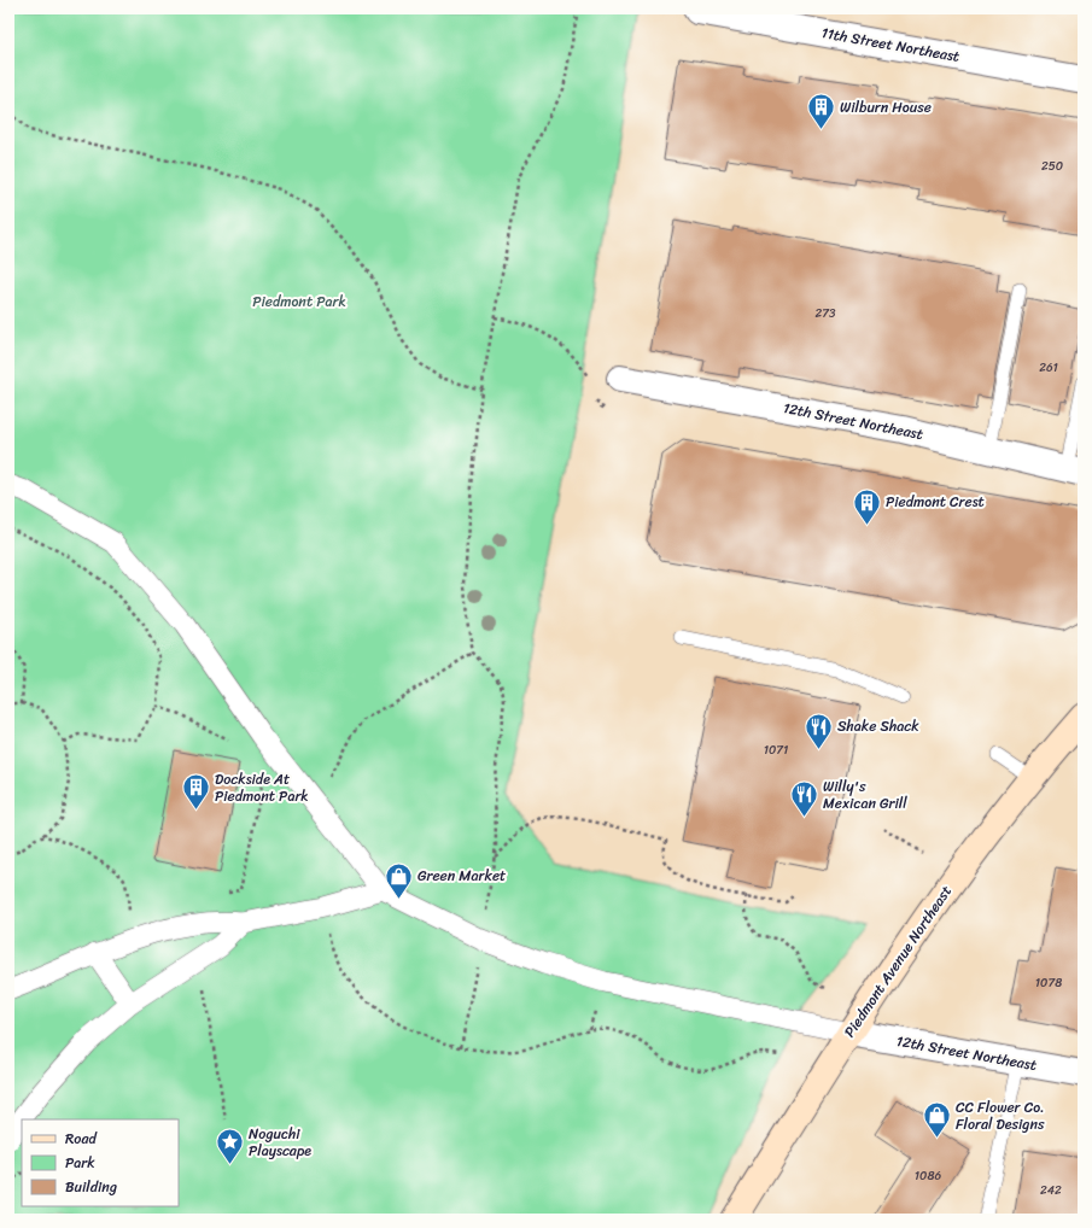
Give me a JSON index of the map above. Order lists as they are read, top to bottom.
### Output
{
  "streets": {
    "main road": ["Piedmont Avenue Northeast"],
    "street": ["11th Street Northeast", "12th Street Northeast"]
  },
  "crossings": [
    ["12th Street Northeast", "Piedmont Avenue Northeast"]
  ],
  "parks": ["Piedmont Park"],
  "places": {
    "building": ["Wilburn House", "Piedmont Crest", "Dockside At Piedmont Park"],
    "restaurant": ["Shake Shack", "Willy's Mexican Grill"],
    "shop": ["Green Market", "CC Flower Co. Floral Designs"],
    "place": ["Noguchi Playscape"]
  },
  "house_numbers": [
    "250",
    "273",
    "261",
    "1071",
    "1078",
    "1086",
    "242"
  ],
  "legend": ["Road", "Park", "Building"]
}
